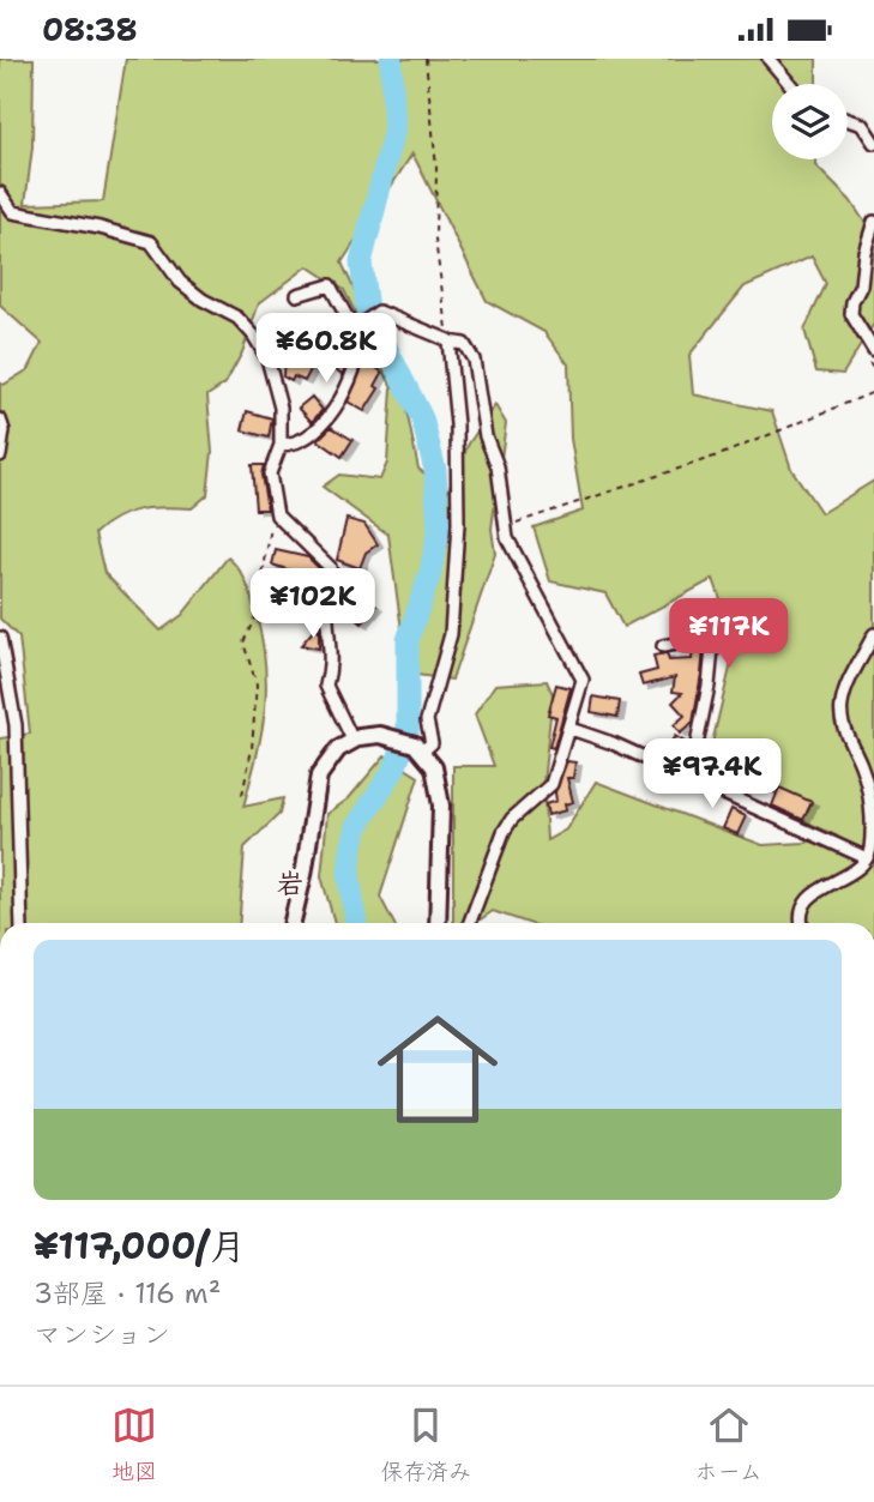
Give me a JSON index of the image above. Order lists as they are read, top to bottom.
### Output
{
  "districts": ["岩"],
  "page": {
    "status": "08:38",
    "price": [
      "¥60.8K",
      "¥102K",
      "¥117K",
      "¥97.4K"
    ],
    "list": [
      {
        "name": "¥117,000/月",
        "note": "3部屋 · 116 m² · マンション"
      }
    ],
    "tabs": ["地図", "保存済み", "ホーム"]
  }
}
